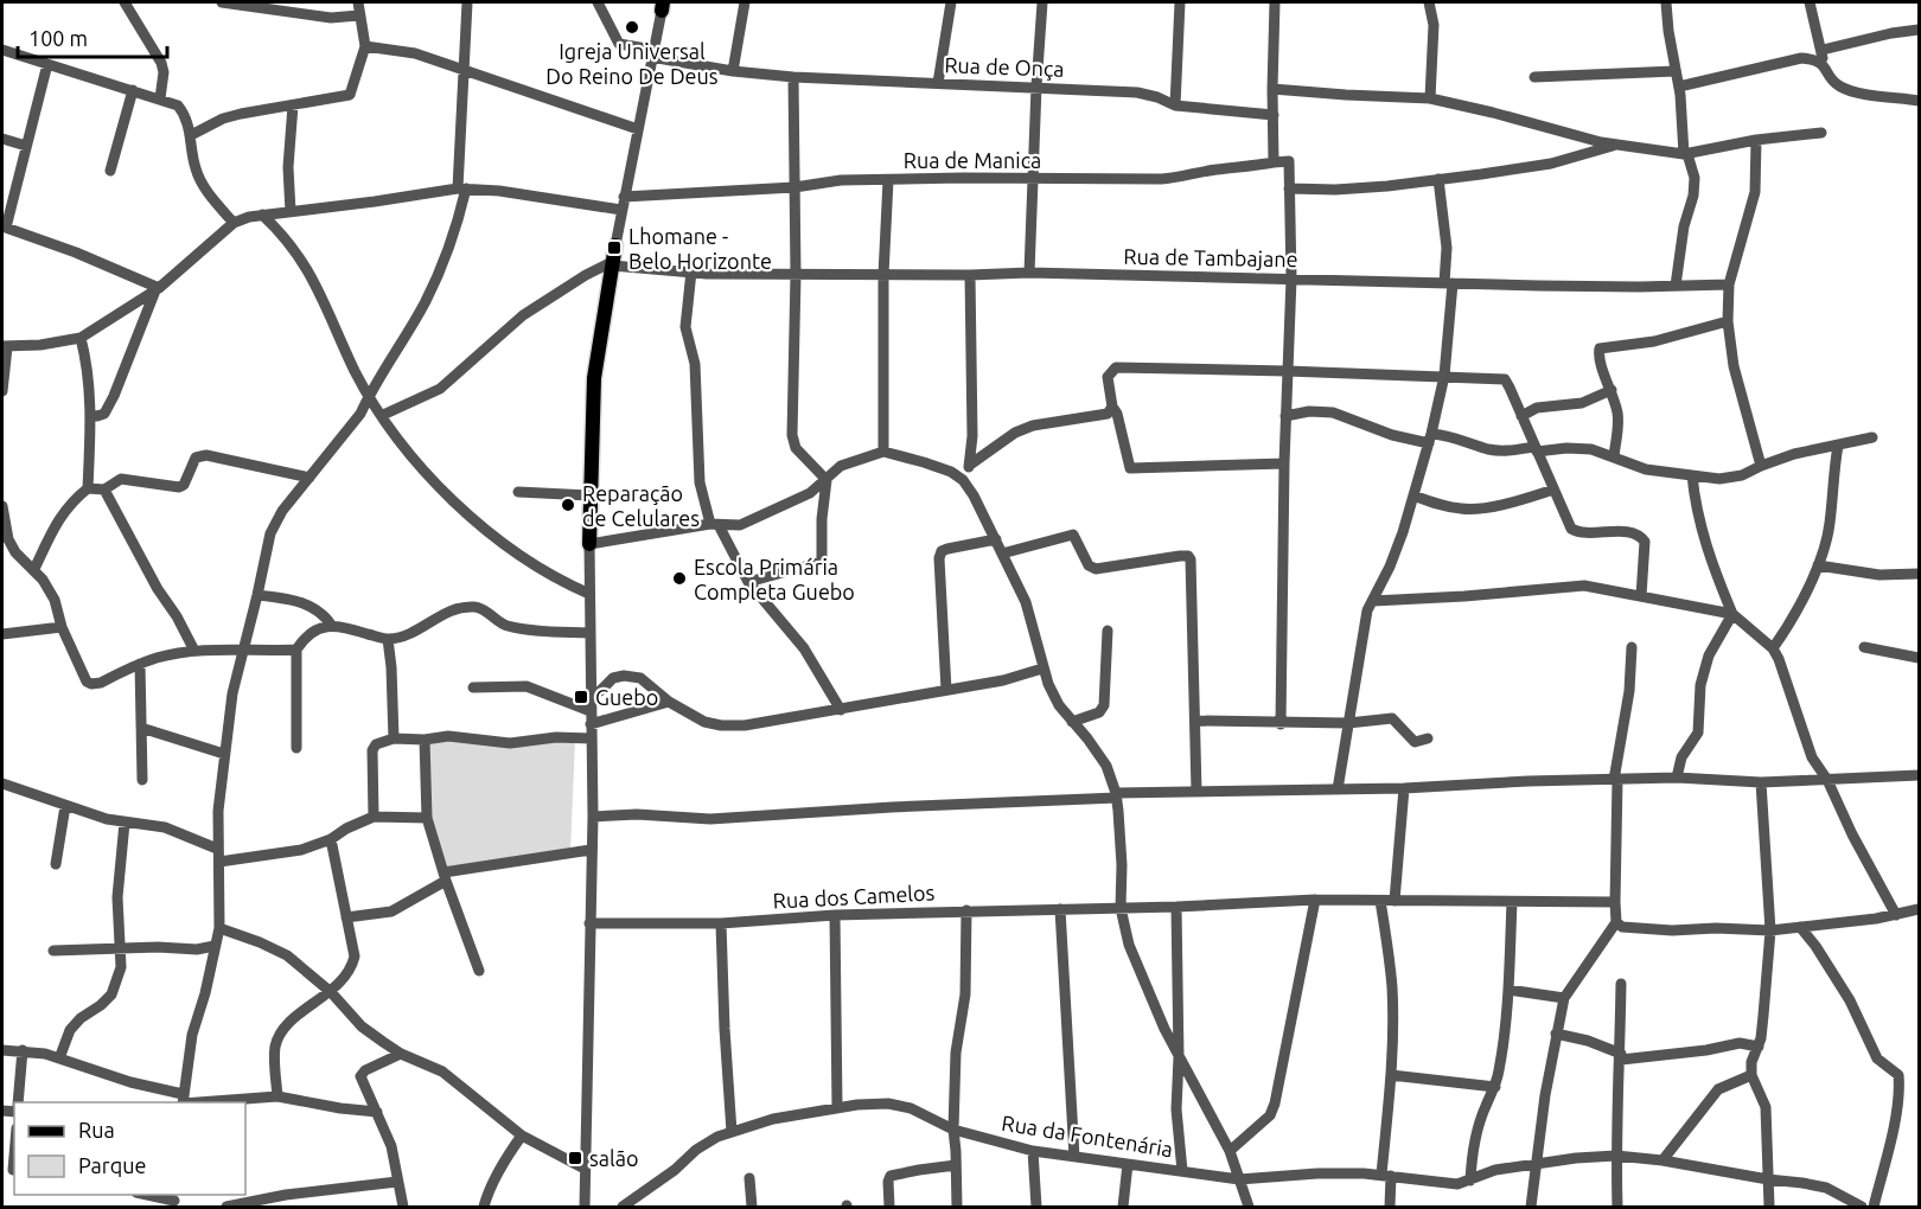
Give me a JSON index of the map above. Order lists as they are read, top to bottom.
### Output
{
  "streets": {
    "street": [
      "Rua de Onça",
      "Rua de Manica",
      "Rua de Tambajane",
      "Rua dos Camelos",
      "Rua da Fontenária"
    ]
  },
  "places": {
    "other": ["Igreja Universal Do Reino De Deus", "Reparação de Celulares", "Escola Primária Completa Guebo"],
    "transit": ["Lhomane - Belo Horizonte", "Guebo", "salão"]
  },
  "legend": ["Rua", "Parque"],
  "scale_bar": "100 m"
}
